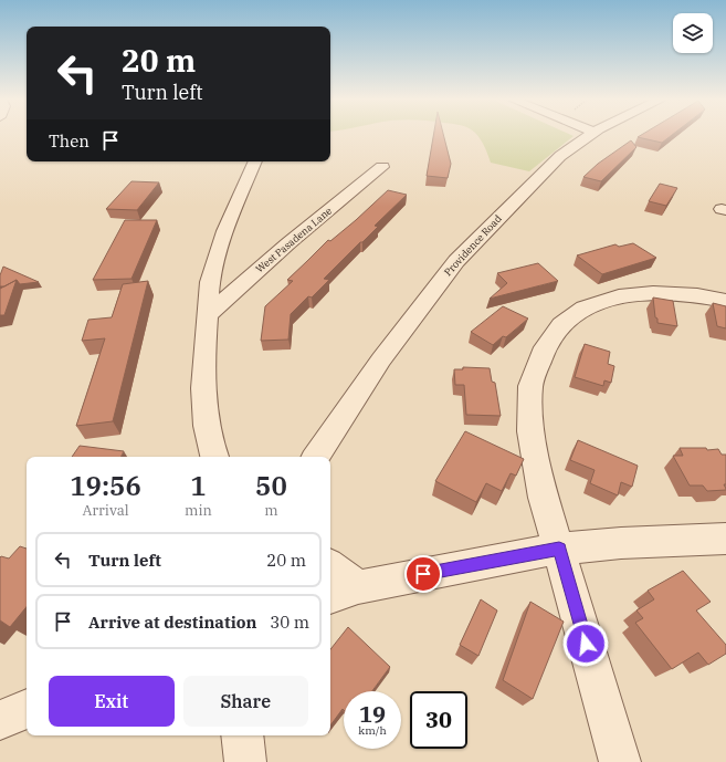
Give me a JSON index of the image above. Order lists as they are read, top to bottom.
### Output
{
  "streets": {
    "street": ["West Pasadena Lane", "Providence Road"]
  },
  "page": {
    "turn": ["20 m", "Turn left"],
    "then": "Then",
    "eta": [
      "19:56",
      "Arrival",
      "1",
      "min",
      "50",
      "m"
    ],
    "list": [
      {
        "name": "Turn left",
        "value": "20 m"
      },
      {
        "name": "Arrive at destination",
        "value": "30 m"
      }
    ],
    "buttons": ["Exit", "Share"],
    "speed": "19 km/h",
    "limit": "30"
  }
}
